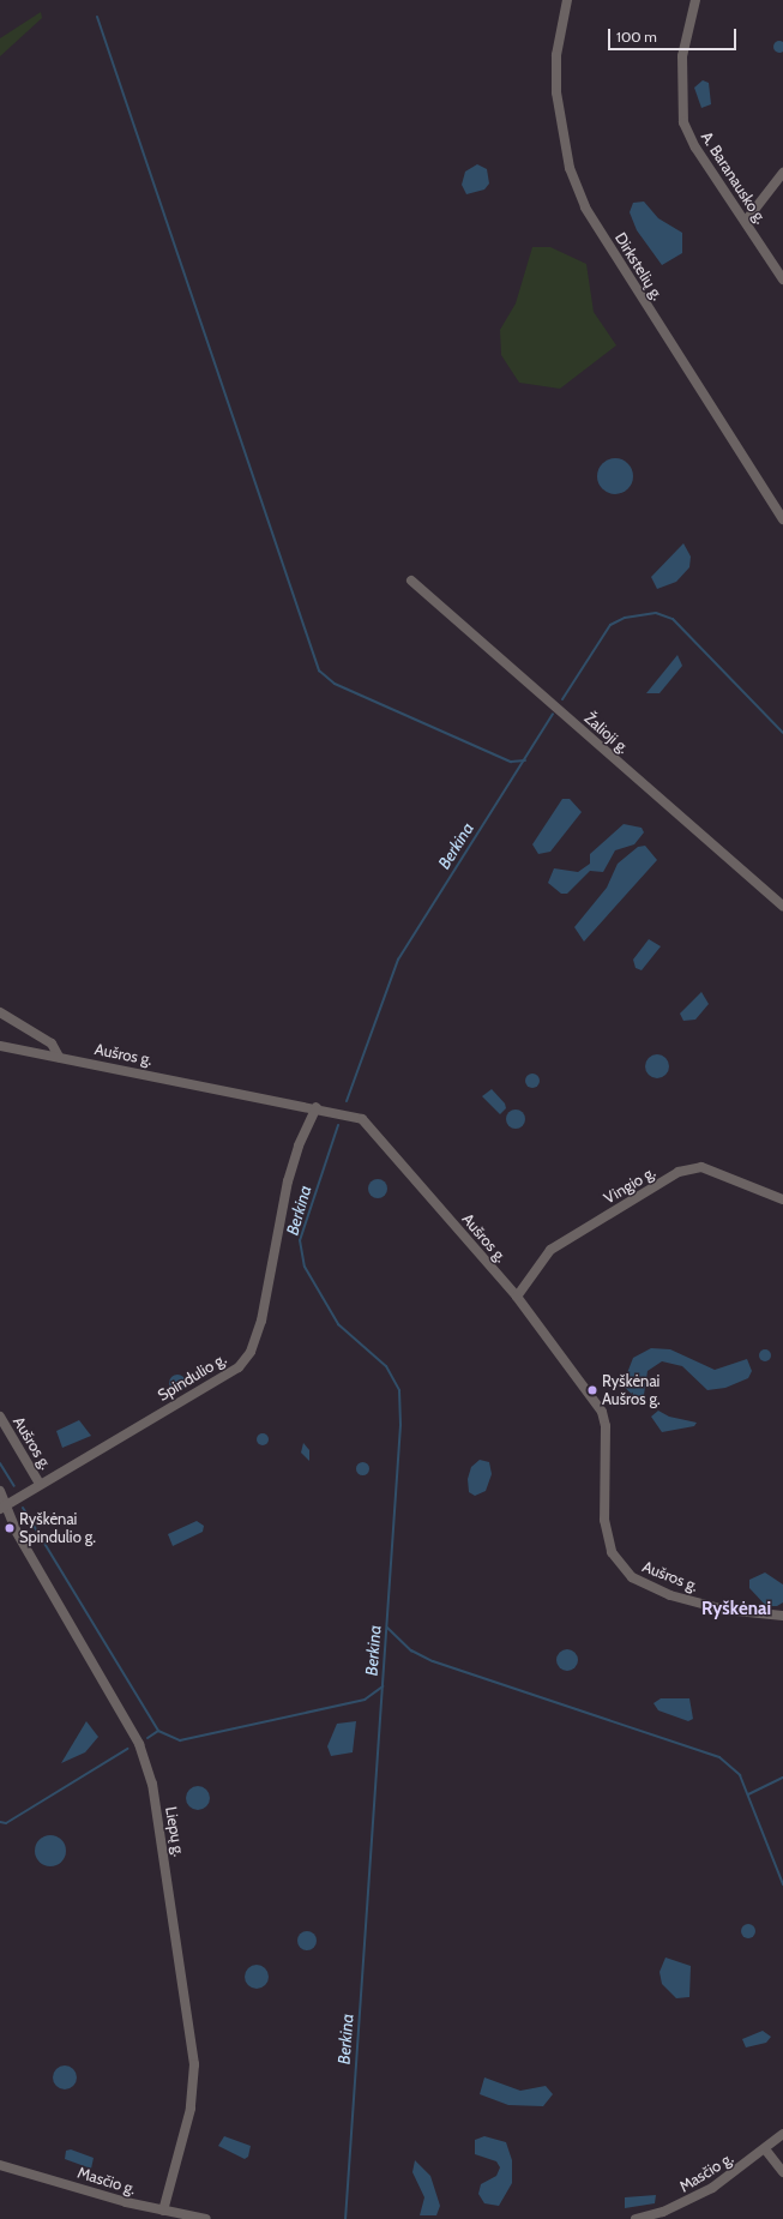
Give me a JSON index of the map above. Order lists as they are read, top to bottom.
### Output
{
  "streets": {
    "street": [
      "A. Baranausko g.",
      "Dirkstelių g.",
      "Žalioji g.",
      "Aušros g.",
      "Vingio g.",
      "Spindulio g.",
      "Liepų g.",
      "Masčio g."
    ]
  },
  "crossings": [
    ["Aušros g.", "Vingio g."],
    ["Aušros g.", "Spindulio g."],
    ["Spindulio g.", "Liepų g."],
    ["Liepų g.", "Masčio g."]
  ],
  "districts": ["Ryškėnai"],
  "water": ["Berkina"],
  "places": ["Ryškėnai Aušros g.", "Ryškėnai Spindulio g."],
  "scale_bar": "100 m"
}
